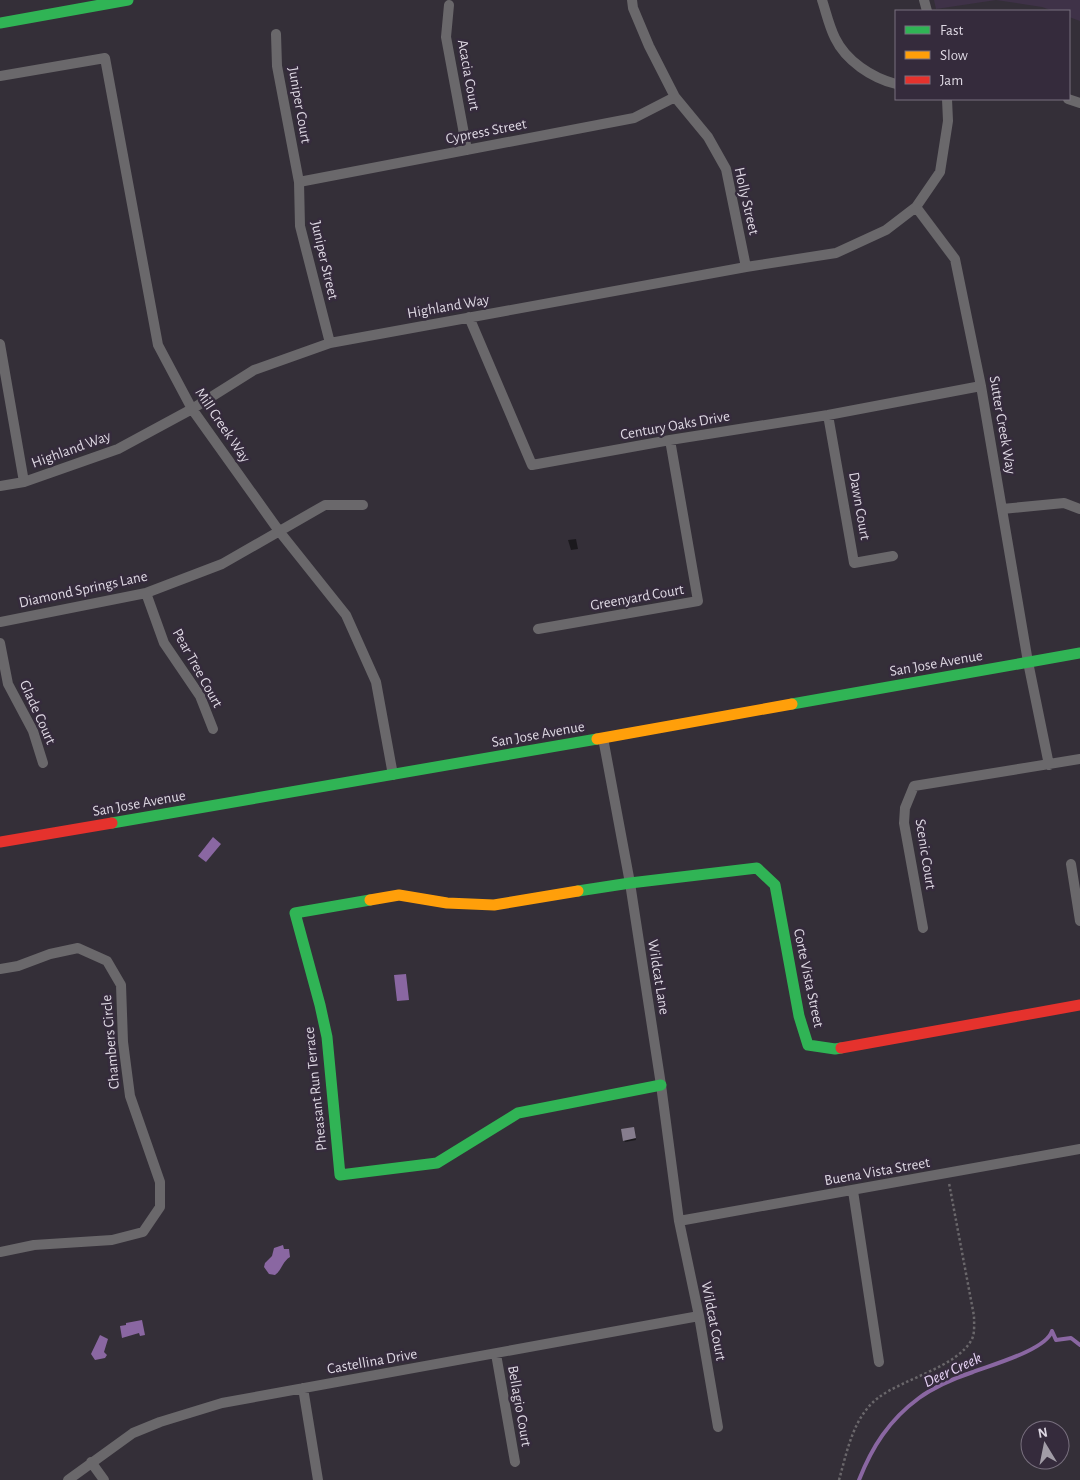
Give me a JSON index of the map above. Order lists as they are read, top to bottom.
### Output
{
  "streets": {
    "street": [
      "Acacia Court",
      "Juniper Court",
      "Cypress Street",
      "Holly Street",
      "Juniper Street",
      "Highland Way",
      "Mill Creek Way",
      "Century Oaks Drive",
      "Sutter Creek Way",
      "Dawn Court",
      "Diamond Springs Lane",
      "Greenyard Court",
      "San Jose Avenue",
      "Pear Tree Court",
      "Glade Court",
      "Scenic Court",
      "Wildcat Lane",
      "Corte Vista Street",
      "Chambers Circle",
      "Pheasant Run Terrace",
      "Buena Vista Street",
      "Wildcat Court",
      "Castellina Drive",
      "Bellagio Court"
    ]
  },
  "crossings": [
    ["Acacia Court", "Cypress Street"],
    ["Juniper Court", "Cypress Street"],
    ["Juniper Court", "Juniper Street"],
    ["Cypress Street", "Holly Street"],
    ["Cypress Street", "Juniper Street"],
    ["Holly Street", "Highland Way"],
    ["Juniper Street", "Highland Way"],
    ["Highland Way", "Mill Creek Way"],
    ["Highland Way", "Century Oaks Drive"],
    ["Highland Way", "Sutter Creek Way"],
    ["Mill Creek Way", "Diamond Springs Lane"],
    ["Mill Creek Way", "San Jose Avenue"],
    ["Century Oaks Drive", "Sutter Creek Way"],
    ["Century Oaks Drive", "Dawn Court"],
    ["Century Oaks Drive", "Greenyard Court"],
    ["Sutter Creek Way", "San Jose Avenue"],
    ["Sutter Creek Way", "Scenic Court"],
    ["Diamond Springs Lane", "Pear Tree Court"],
    ["San Jose Avenue", "Wildcat Lane"],
    ["Wildcat Lane", "Corte Vista Street"],
    ["Wildcat Lane", "Pheasant Run Terrace"],
    ["Wildcat Lane", "Buena Vista Street"],
    ["Wildcat Lane", "Wildcat Court"],
    ["Corte Vista Street", "Pheasant Run Terrace"],
    ["Buena Vista Street", "Wildcat Court"],
    ["Wildcat Court", "Castellina Drive"],
    ["Castellina Drive", "Bellagio Court"]
  ],
  "water": ["Deer Creek"],
  "legend": ["Fast", "Slow", "Jam"],
  "north": "top"
}
